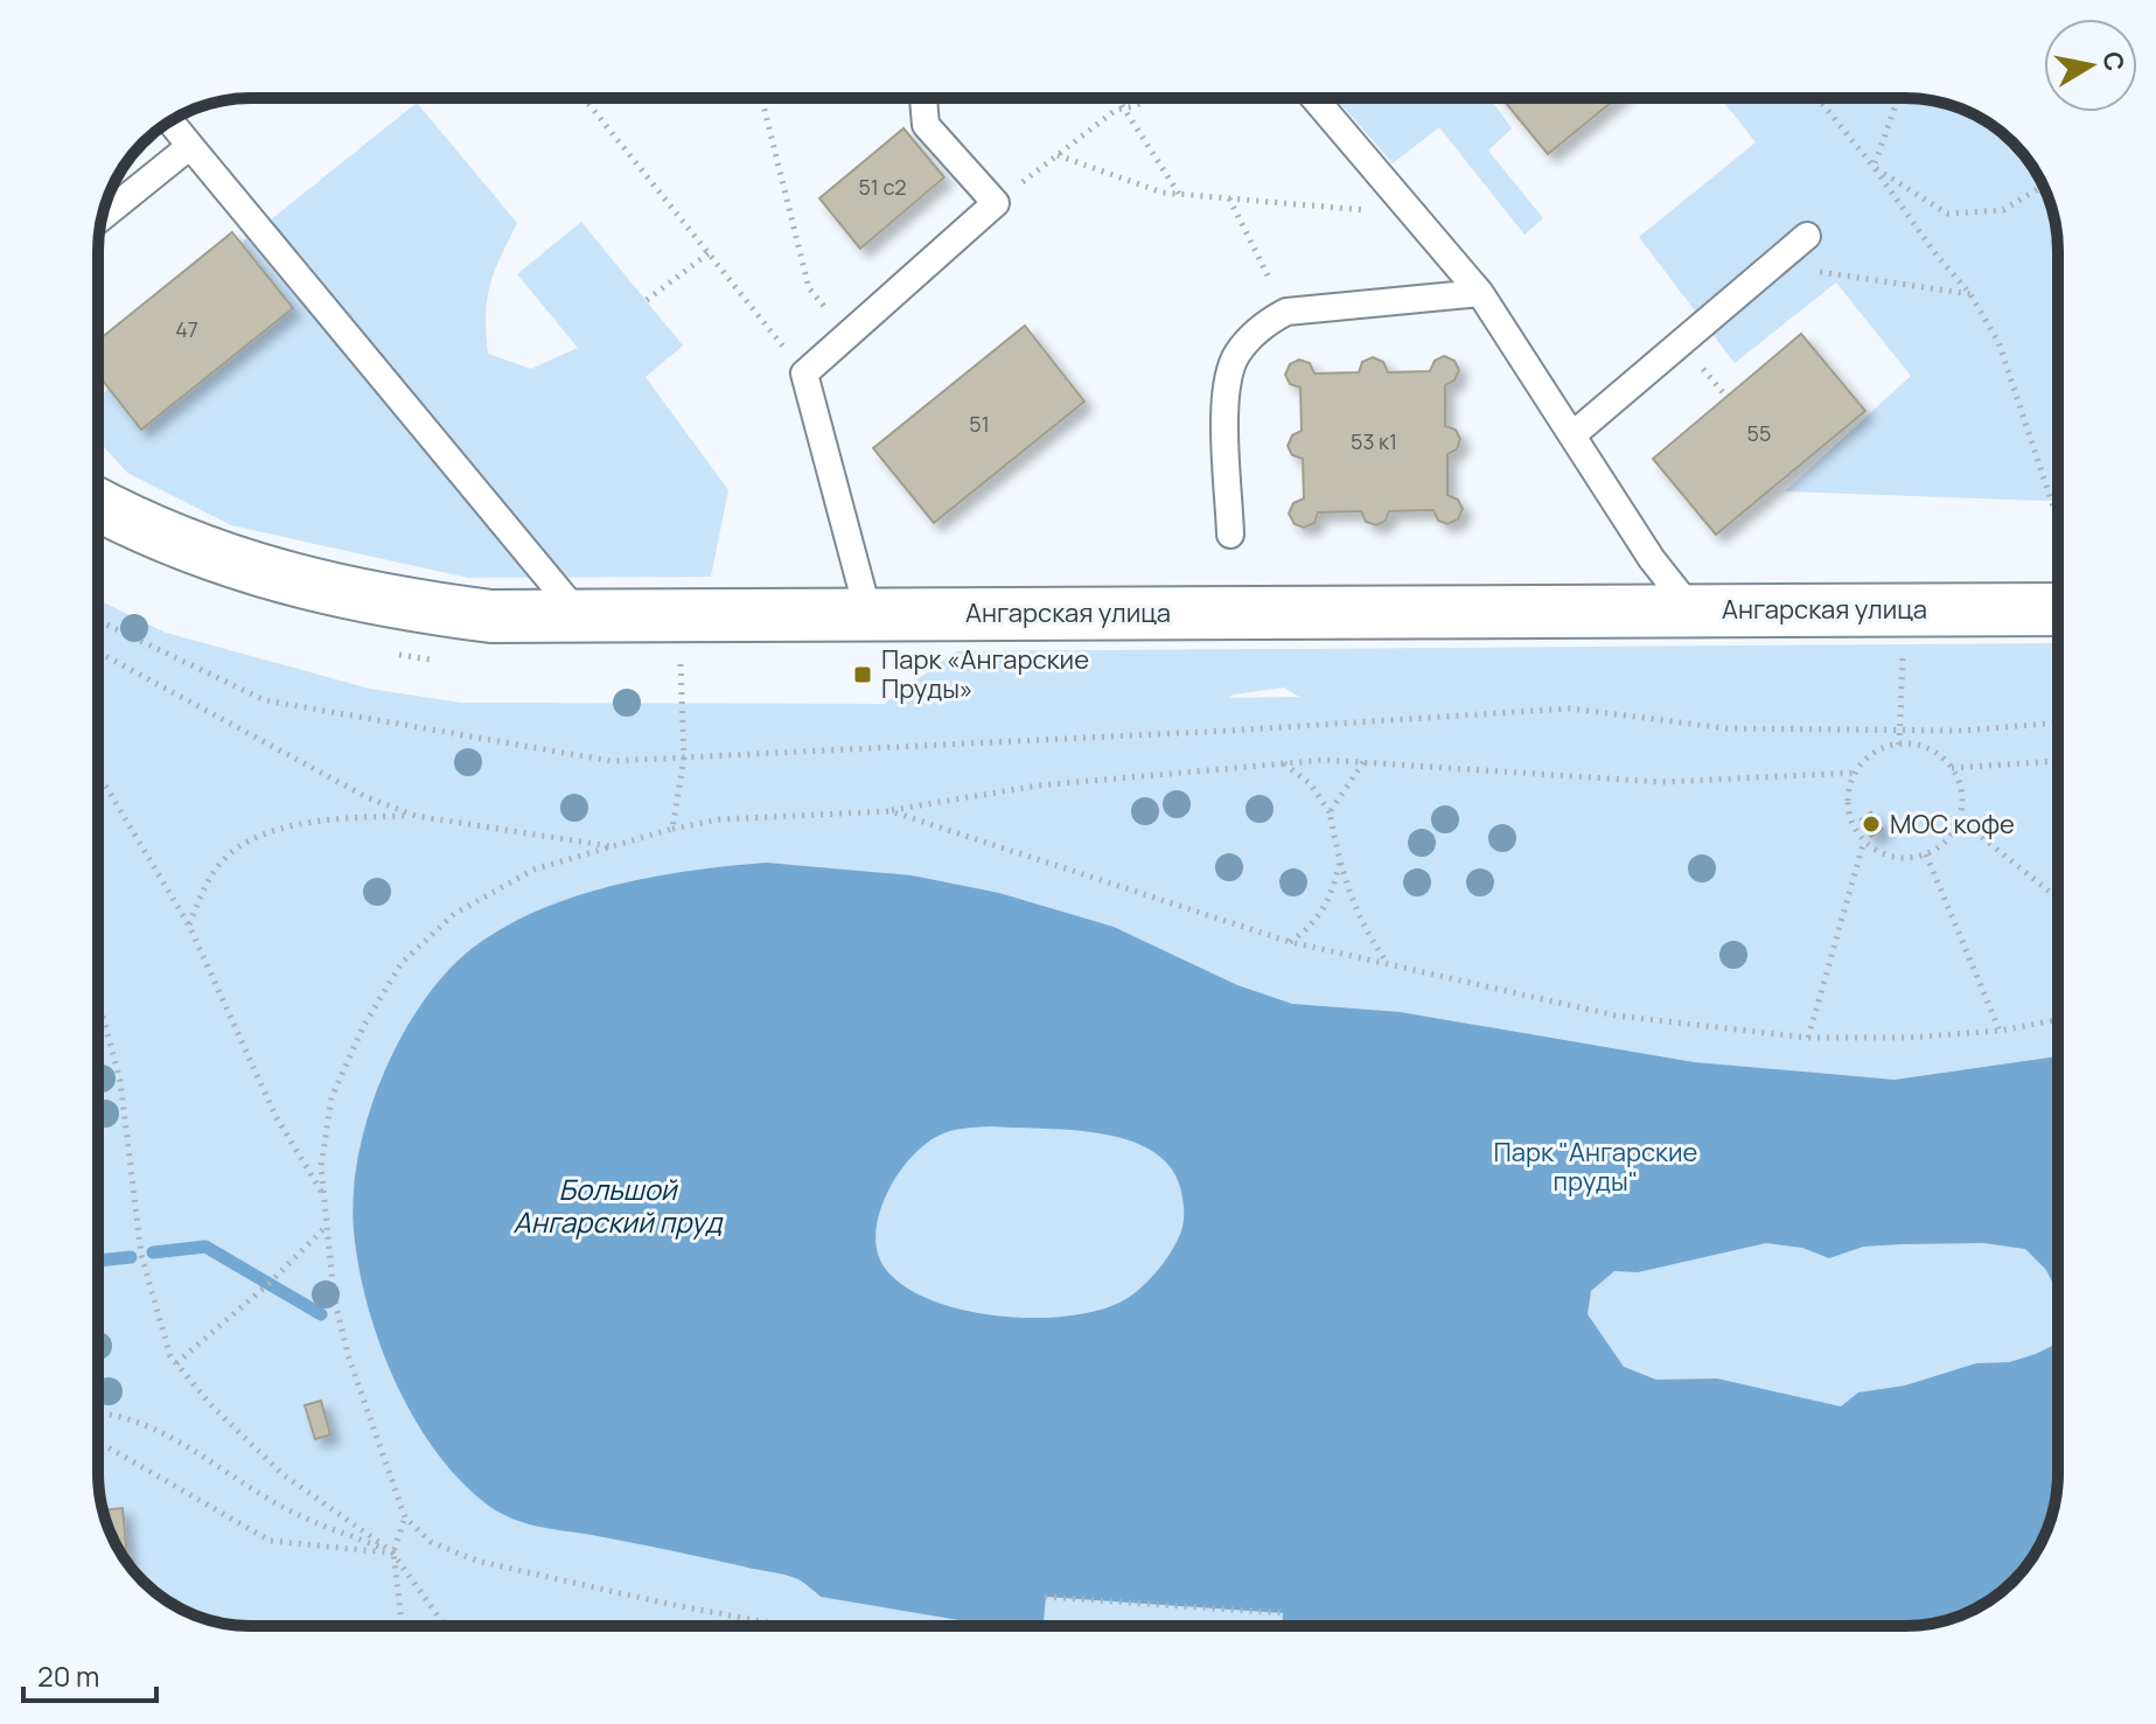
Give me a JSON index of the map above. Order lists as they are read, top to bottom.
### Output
{
  "streets": {
    "street": ["Ангарская улица"]
  },
  "water": ["Большой Ангарский пруд"],
  "parks": ["Парк \"Ангарские пруды\""],
  "places": {
    "transit": ["Парк «Ангарские Пруды»"],
    "other": ["МОС кофе"]
  },
  "house_numbers": [
    "51 с2",
    "47",
    "51",
    "55",
    "53 к1"
  ],
  "scale_bar": "20 m",
  "north": "right"
}
